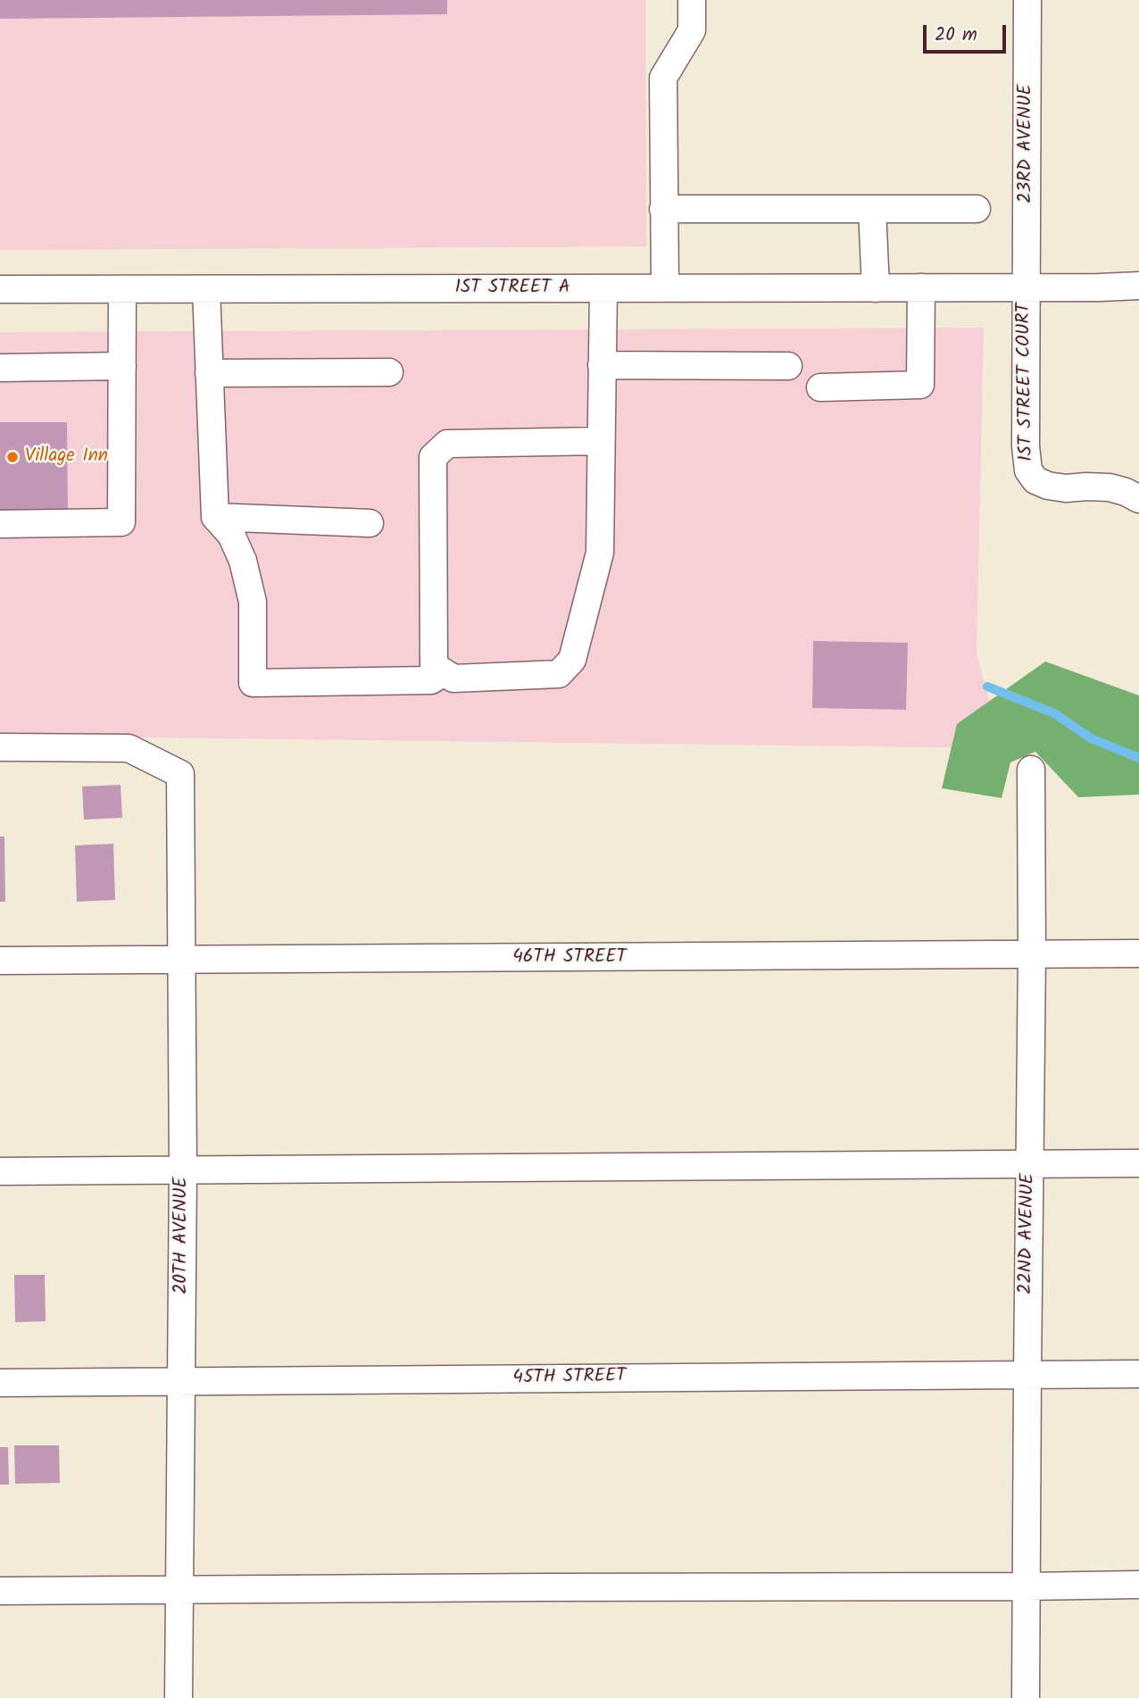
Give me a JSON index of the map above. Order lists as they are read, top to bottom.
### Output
{
  "streets": {
    "street": [
      "23RD AVENUE",
      "1ST STREET A",
      "1ST STREET COURT",
      "46TH STREET",
      "22ND AVENUE",
      "20TH AVENUE",
      "45TH STREET"
    ]
  },
  "crossings": [
    ["23RD AVENUE", "1ST STREET A"],
    ["23RD AVENUE", "1ST STREET COURT"],
    ["1ST STREET A", "1ST STREET COURT"],
    ["46TH STREET", "22ND AVENUE"],
    ["46TH STREET", "20TH AVENUE"],
    ["22ND AVENUE", "45TH STREET"],
    ["20TH AVENUE", "45TH STREET"]
  ],
  "places": ["Village Inn"],
  "scale_bar": "20 m"
}
